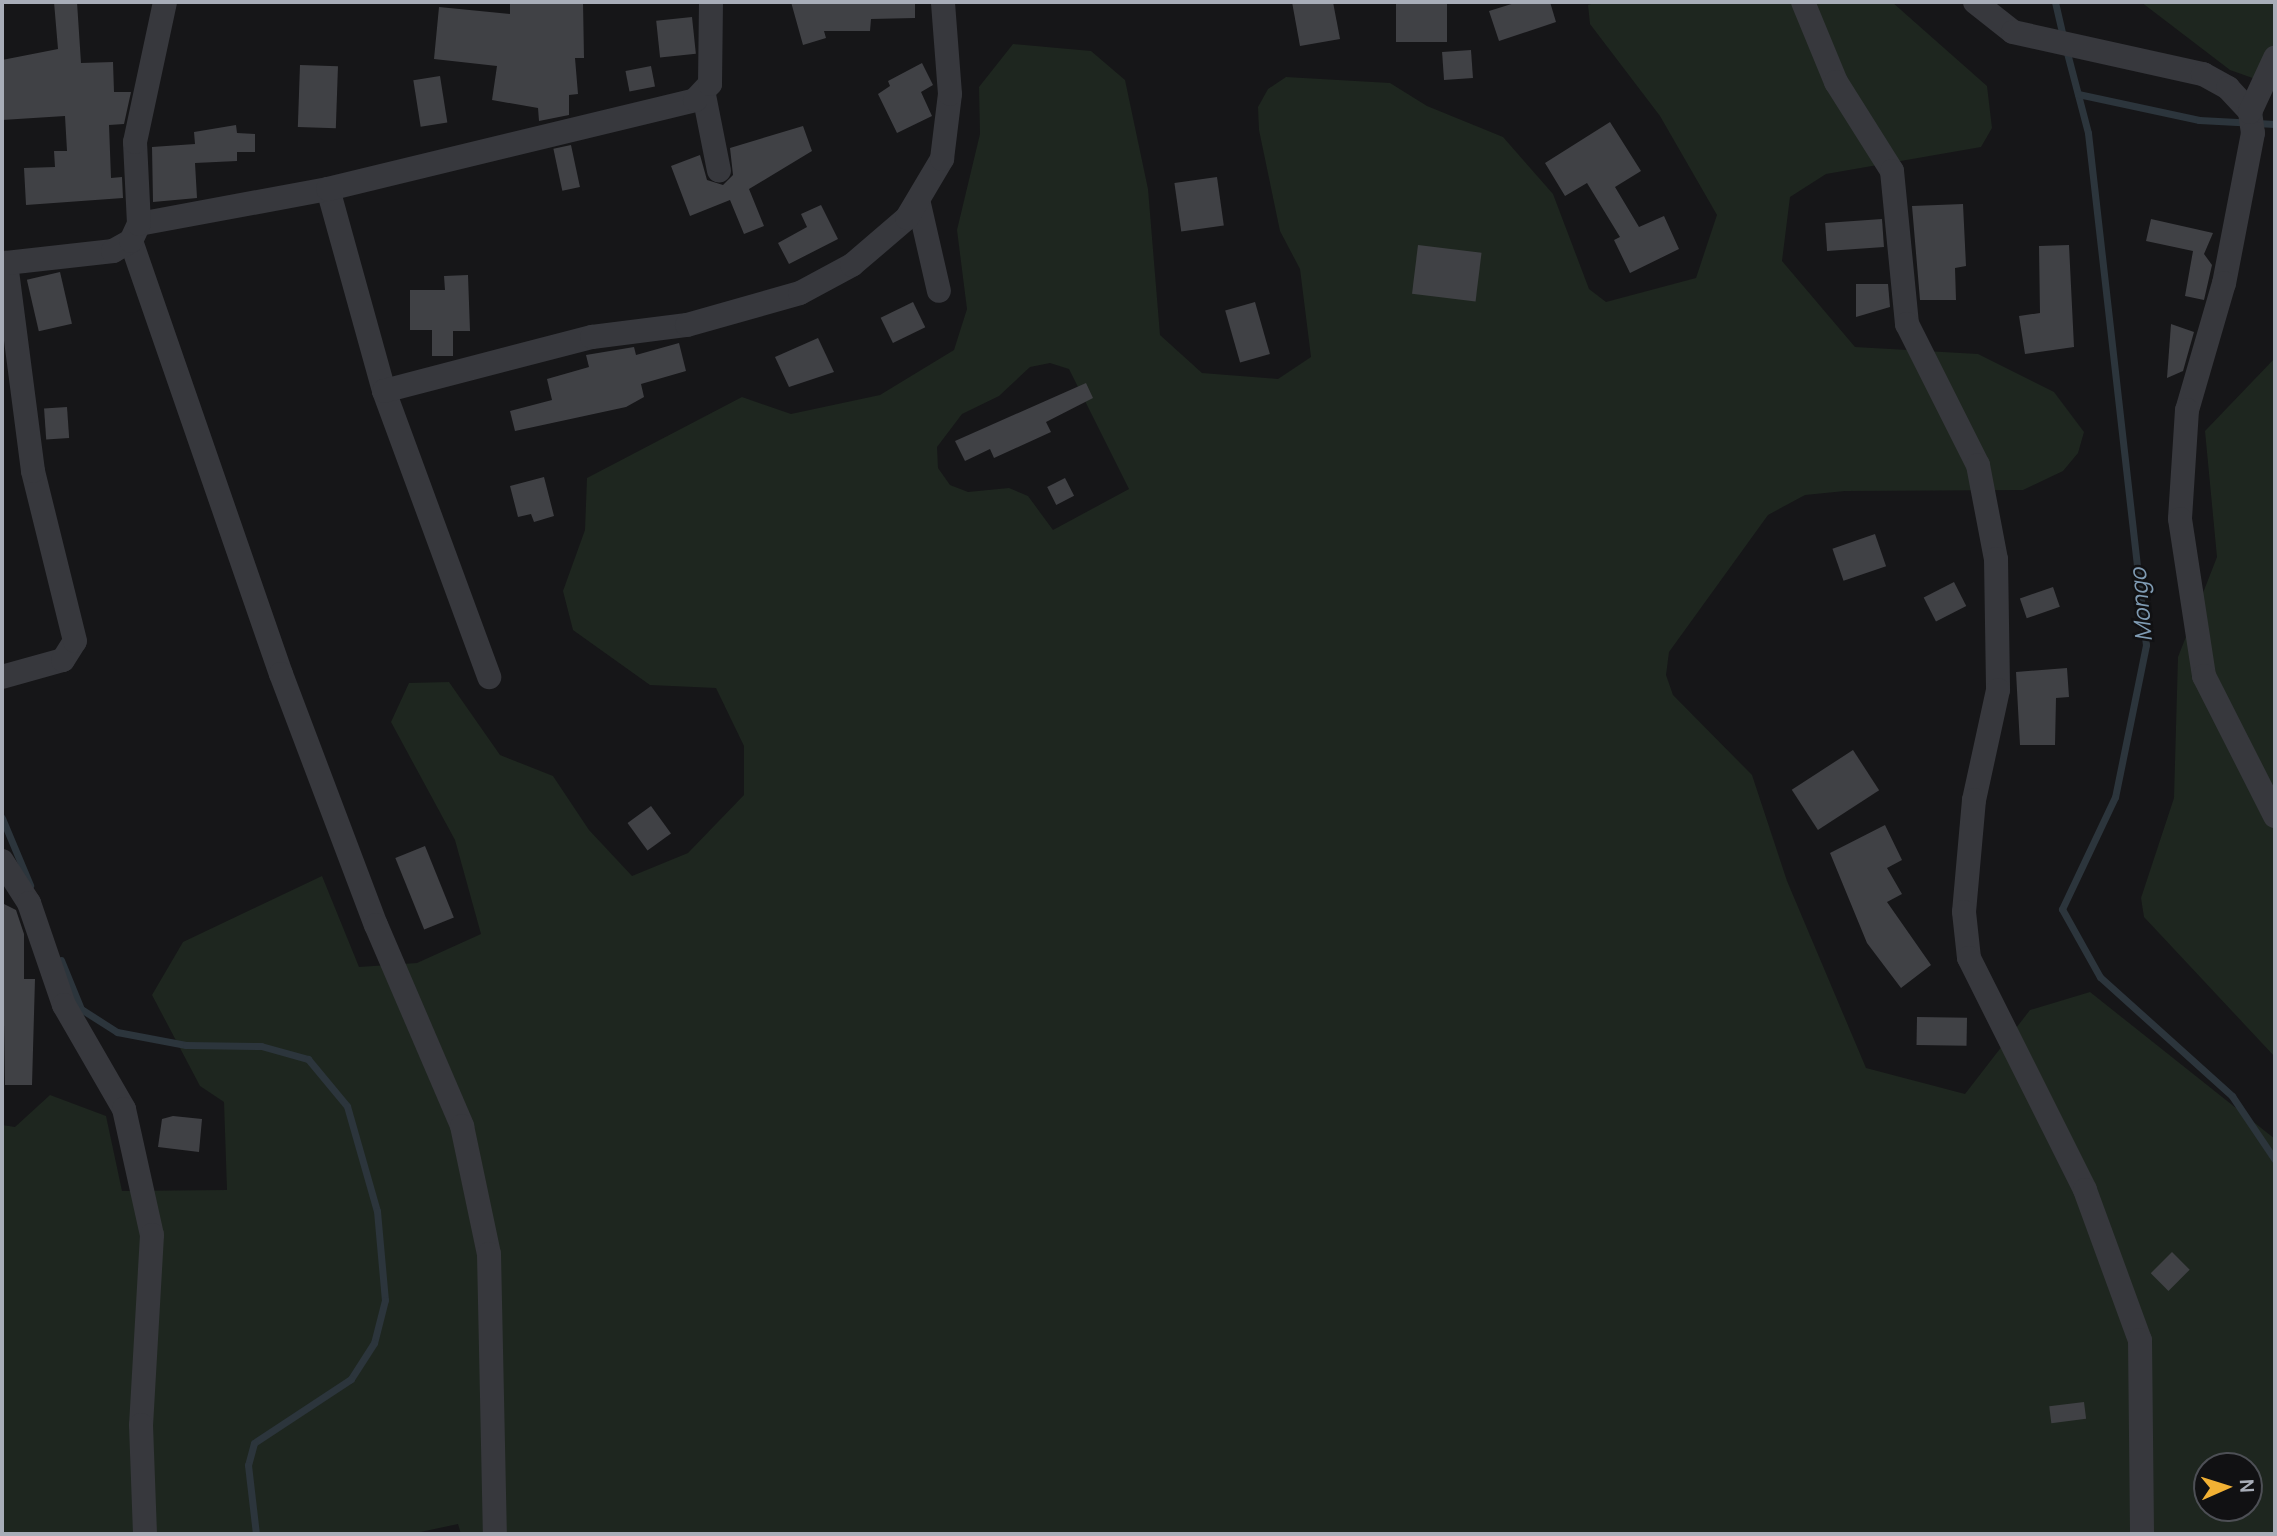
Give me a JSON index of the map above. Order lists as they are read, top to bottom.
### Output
{
  "water": ["Mongo"],
  "north": "right"
}
